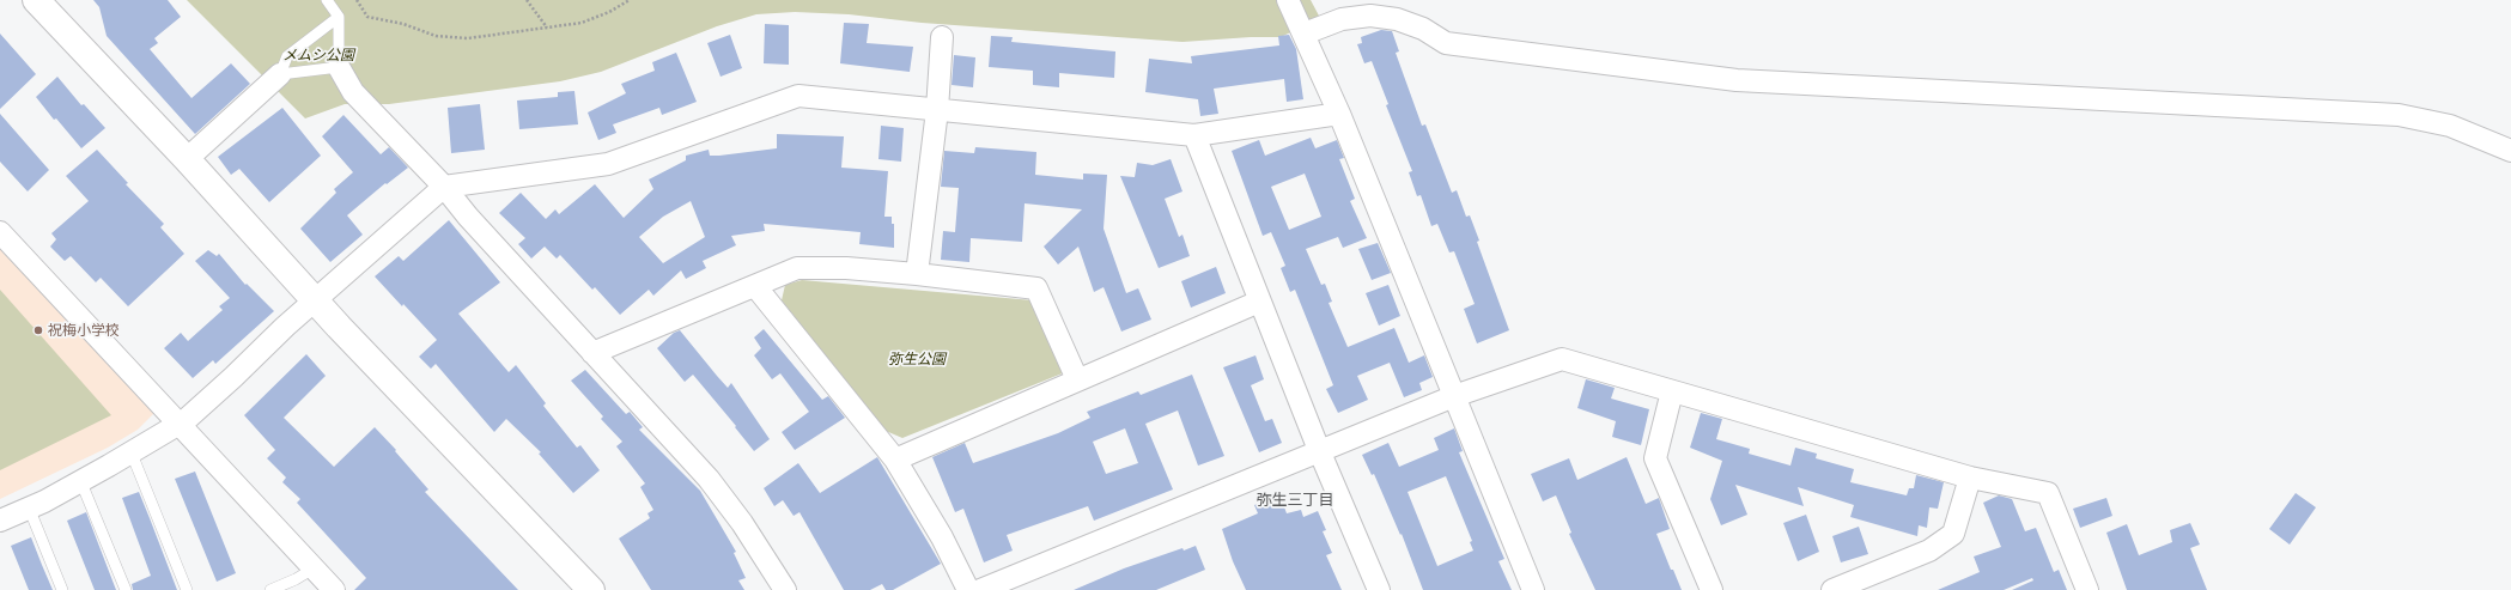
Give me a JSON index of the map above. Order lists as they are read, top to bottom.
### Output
{
  "districts": ["弥生三丁目"],
  "parks": ["メムシ公園", "弥生公園"],
  "places": ["祝梅小学校"]
}
